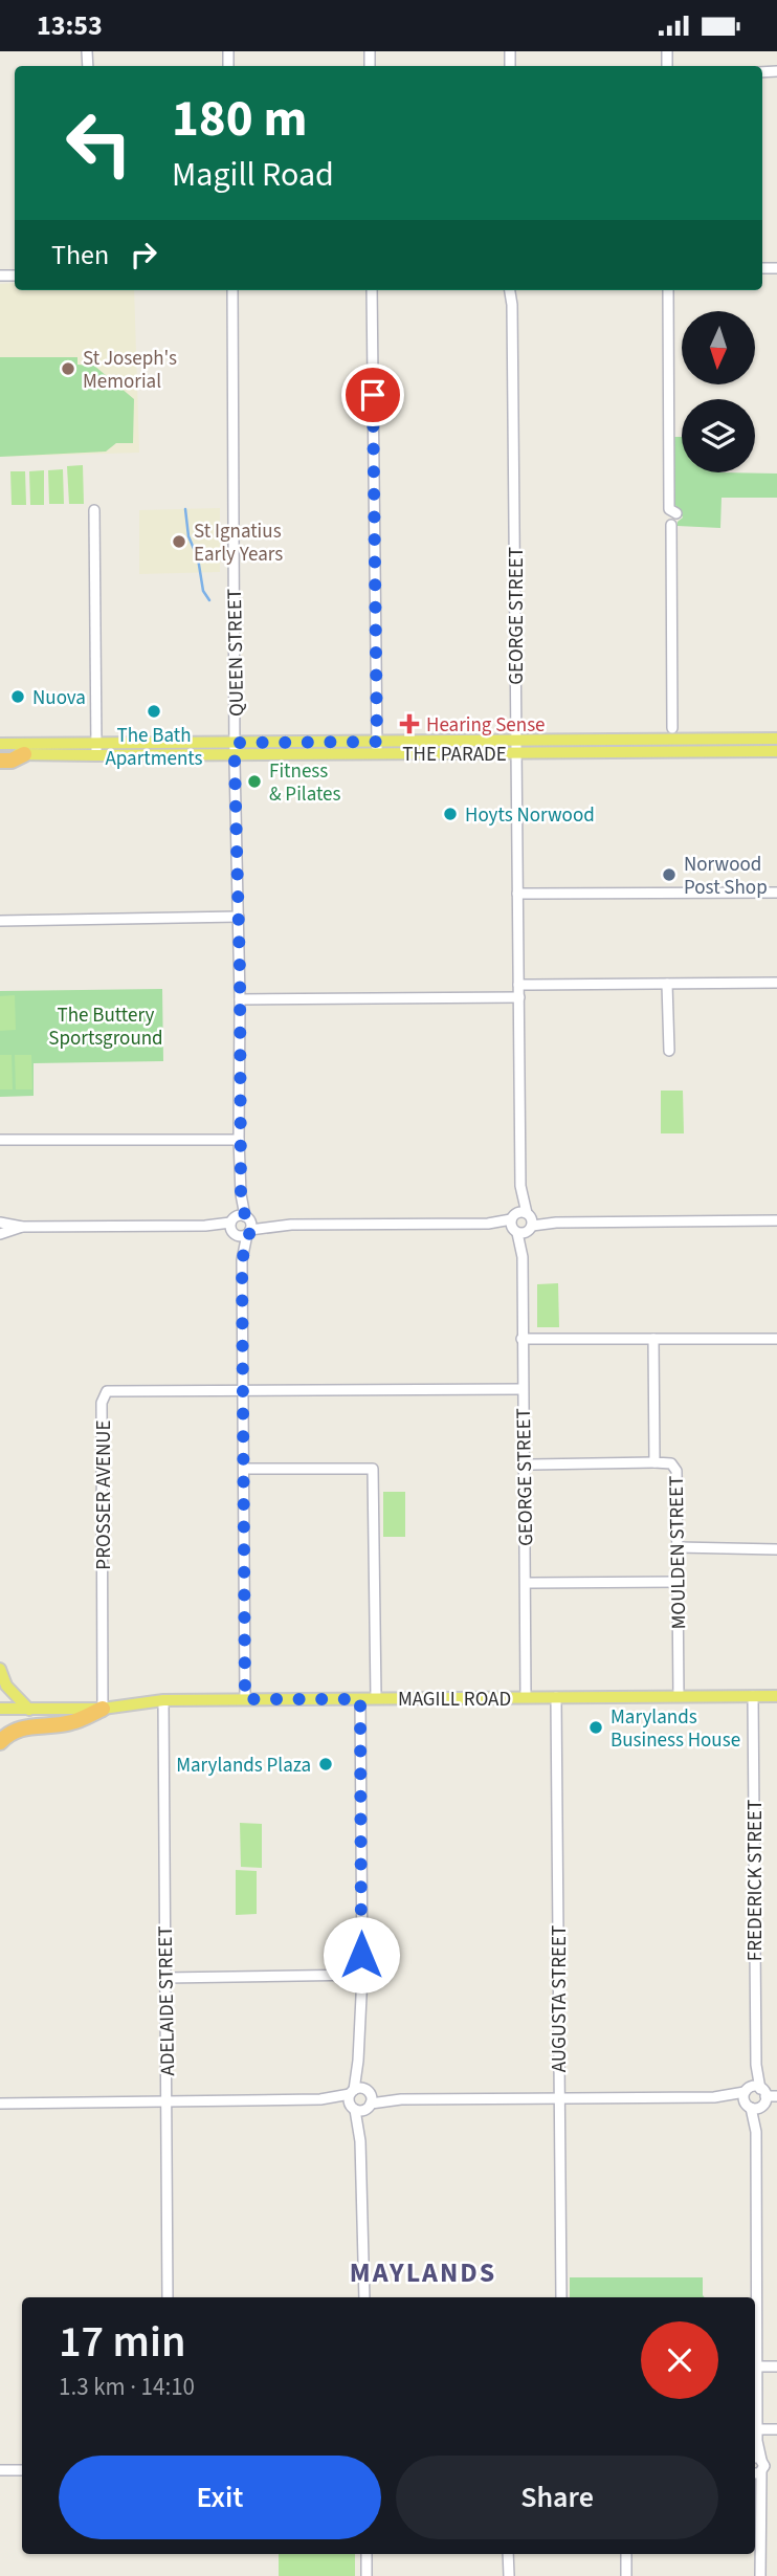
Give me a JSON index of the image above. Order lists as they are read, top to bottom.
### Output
{
  "streets": {
    "main road": ["THE PARADE", "MAGILL ROAD"],
    "street": [
      "GEORGE STREET",
      "QUEEN STREET",
      "PROSSER AVENUE",
      "MOULDEN STREET",
      "FREDERICK STREET",
      "AUGUSTA STREET",
      "ADELAIDE STREET"
    ]
  },
  "crossings": [
    ["GEORGE STREET", "THE PARADE"],
    ["GEORGE STREET", "PROSSER AVENUE"],
    ["GEORGE STREET", "MAGILL ROAD"],
    ["QUEEN STREET", "THE PARADE"],
    ["QUEEN STREET", "PROSSER AVENUE"],
    ["QUEEN STREET", "MAGILL ROAD"],
    ["PROSSER AVENUE", "MAGILL ROAD"],
    ["MOULDEN STREET", "MAGILL ROAD"],
    ["MAGILL ROAD", "FREDERICK STREET"],
    ["MAGILL ROAD", "AUGUSTA STREET"],
    ["MAGILL ROAD", "ADELAIDE STREET"]
  ],
  "districts": ["MAYLANDS"],
  "parks": ["The Buttery Sportsground"],
  "places": {
    "other": [
      "St Joseph's Memorial",
      "St Ignatius Early Years",
      "Nuova",
      "The Bath Apartments",
      "Fitness & Pilates",
      "Hoyts Norwood",
      "Norwood Post Shop",
      "Marylands Business House",
      "Marylands Plaza"
    ],
    "health": ["Hearing Sense"]
  },
  "north": "bottom",
  "page": {
    "status": "13:53",
    "turn": ["180 m", "Magill Road"],
    "then": "Then",
    "heading": ["17 min", "1.3 km · 14:10"],
    "buttons": ["Exit", "Share"]
  }
}
